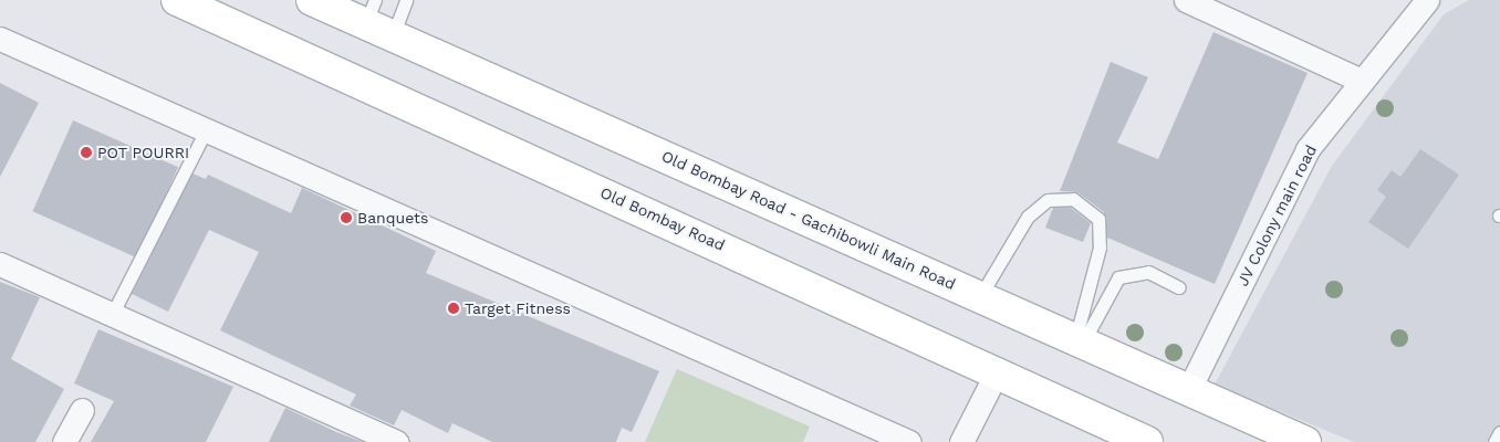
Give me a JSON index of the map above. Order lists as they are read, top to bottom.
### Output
{
  "streets": {
    "main road": ["Old Bombay Road", "Old Bombay Road - Gachibowli Main Road"],
    "street": ["JV Colony main road"]
  },
  "crossings": [
    ["JV Colony main road", "Old Bombay Road - Gachibowli Main Road"]
  ],
  "places": ["POT POURRI", "Banquets", "Target Fitness"]
}
